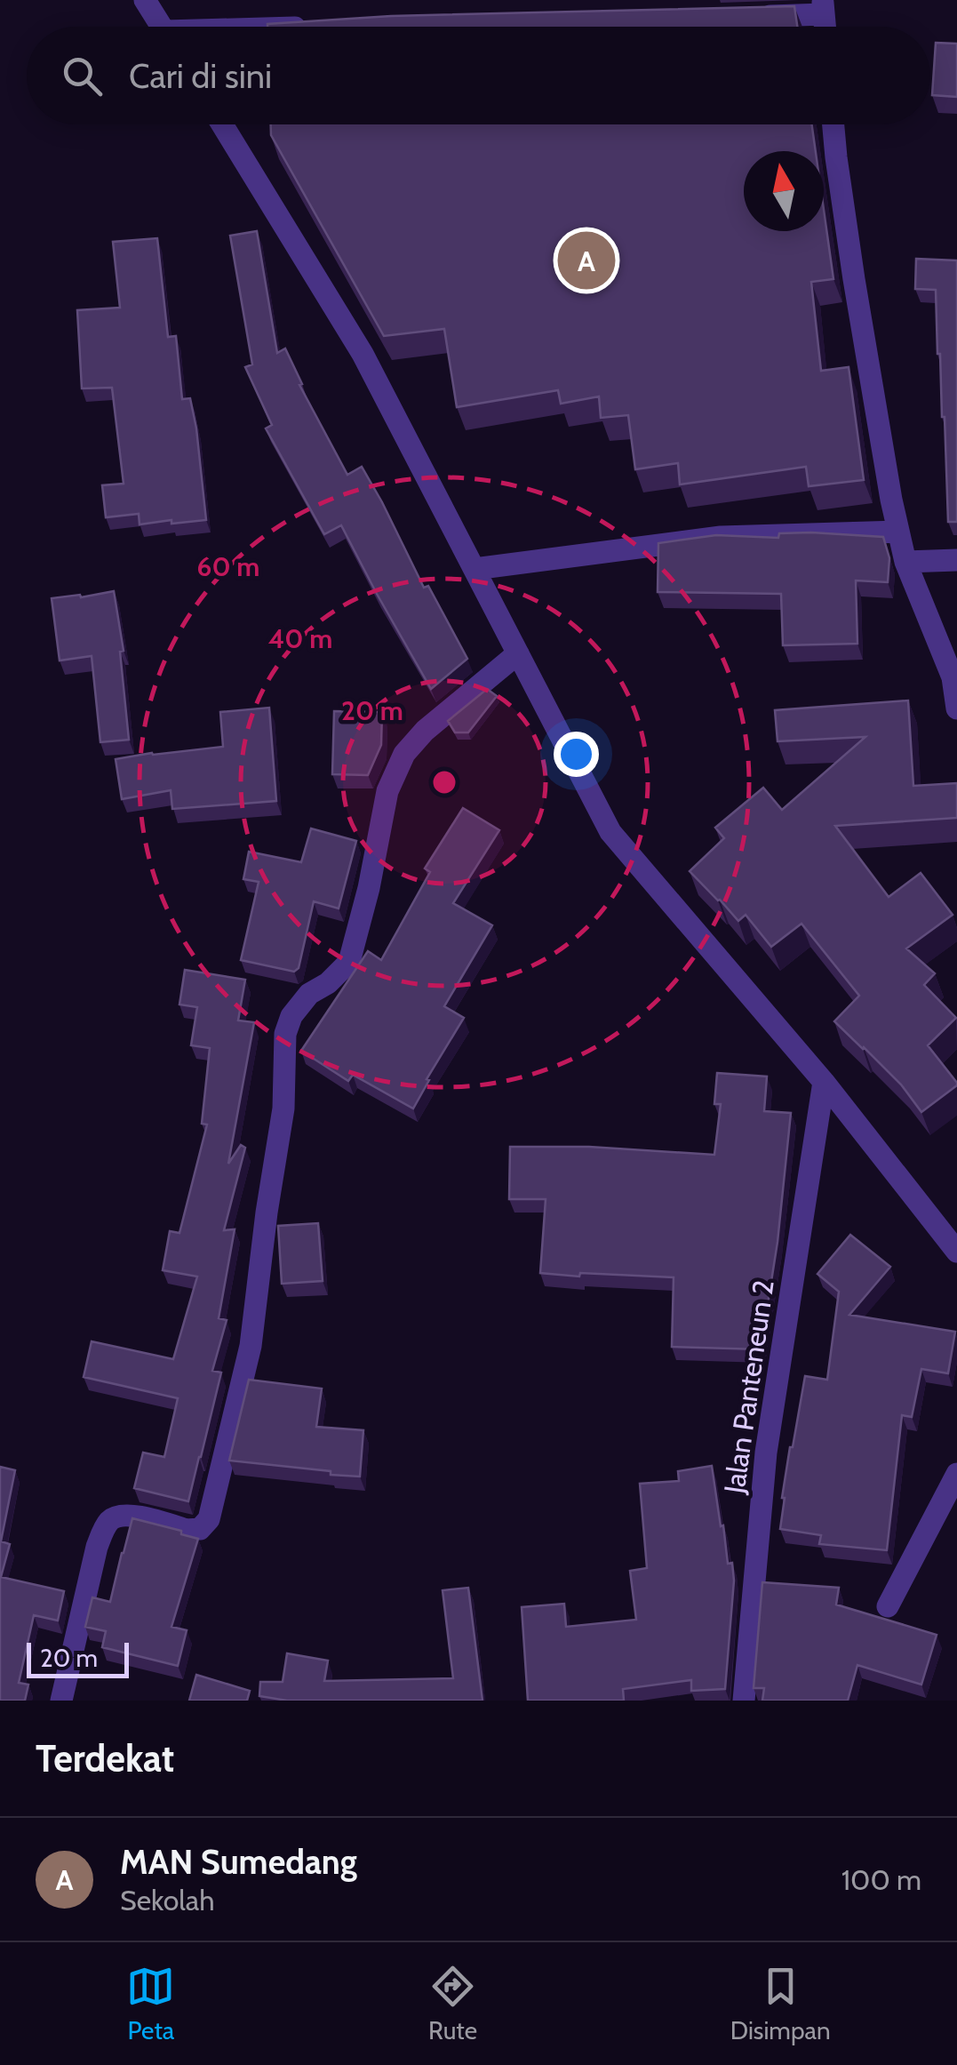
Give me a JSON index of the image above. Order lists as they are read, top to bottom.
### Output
{
  "streets": {
    "street": ["Jalan Panteneun 2"]
  },
  "scale_bar": "20 m",
  "north": "top",
  "page": {
    "search": "Cari di sini",
    "pins": "A",
    "scale": "20 m",
    "heading": "Terdekat",
    "list": [
      {
        "mark": "A",
        "name": "MAN Sumedang",
        "note": "Sekolah",
        "value": "100 m"
      }
    ],
    "nav": ["Peta", "Rute", "Disimpan"]
  },
  "rings": ["60 m", "40 m", "20 m"]
}
